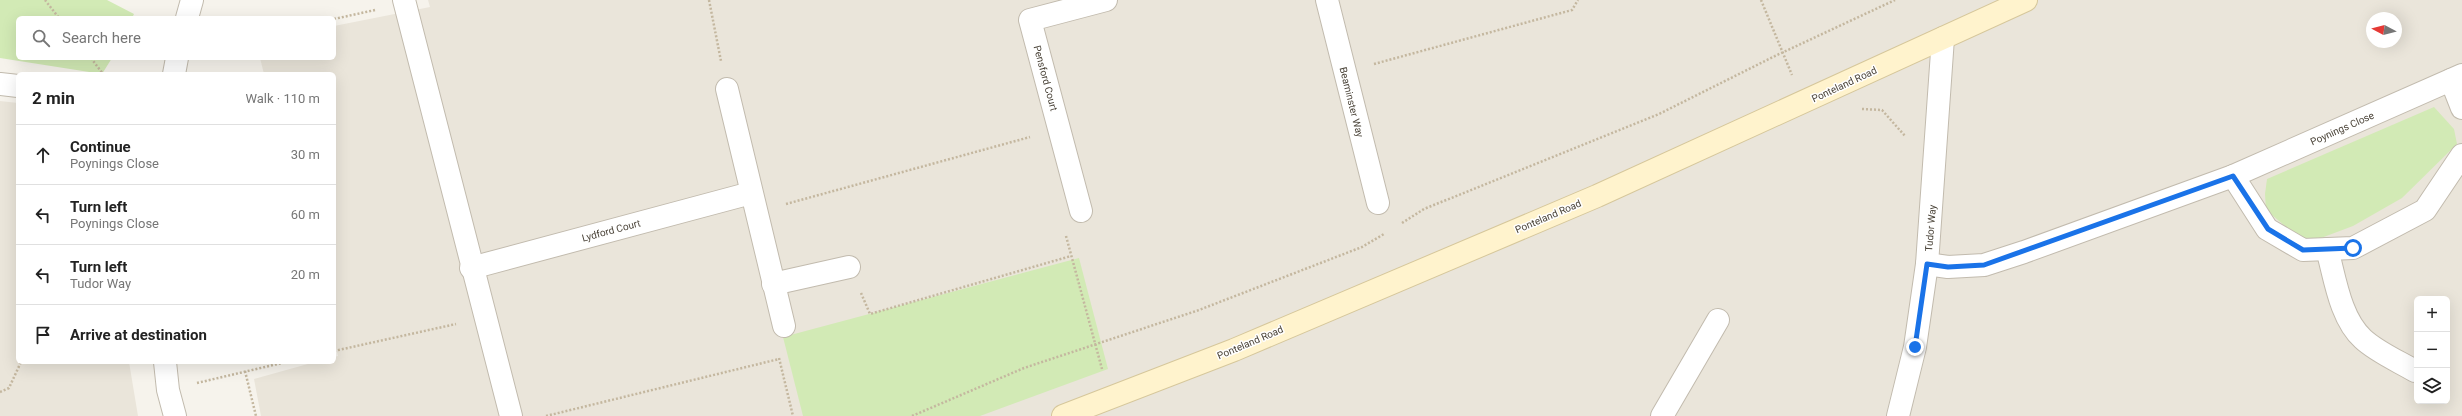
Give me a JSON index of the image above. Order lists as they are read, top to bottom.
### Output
{
  "streets": {
    "main road": ["Ponteland Road"],
    "street": [
      "Pensford Court",
      "Beaminster Way",
      "Poynings Close",
      "Tudor Way",
      "Lydford Court"
    ]
  },
  "crossings": [
    ["Ponteland Road", "Tudor Way"],
    ["Poynings Close", "Tudor Way"]
  ],
  "north": "left",
  "page": {
    "search": "Search here",
    "heading": ["2 min", "Walk · 110 m"],
    "list": [
      ["Continue", "Poynings Close", "30 m"],
      ["Turn left", "Poynings Close", "60 m"],
      ["Turn left", "Tudor Way", "20 m"],
      "Arrive at destination"
    ],
    "map_buttons": ["+", "−"]
  }
}
